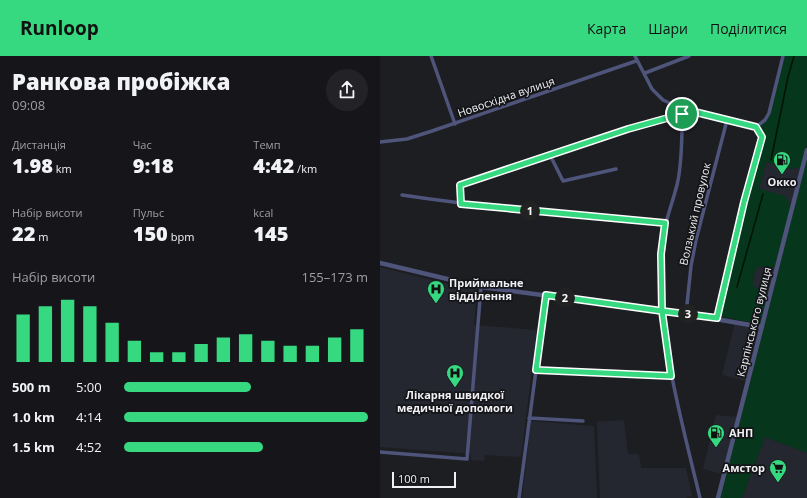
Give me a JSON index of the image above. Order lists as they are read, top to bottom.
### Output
{
  "streets": {
    "street": ["Новосхідна вулиця", "Волзький провулок", "Карпінського вулиця"]
  },
  "places": {
    "fuel station": ["Окко", "АНП"],
    "hospital": ["Приймальне відділення", "Лікарня швидкої медичної допомоги"],
    "supermarket": ["Амстор"]
  },
  "scale_bar": "100 m",
  "page": {
    "header": "Runloop",
    "nav": ["Карта", "Шари", "Поділитися"],
    "heading": ["Ранкова пробіжка", "09:08"],
    "stats": [
      ["Дистанція", "1.98 km"],
      ["Час", "9:18"],
      ["Темп", "4:42 /km"],
      ["Набір висоти", "22 m"],
      ["Пульс", "150 bpm"],
      ["kcal", "145"]
    ],
    "pins": ["1", "2", "3"],
    "chart": ["Набір висоти", "155–173 m"],
    "list": [
      {
        "name": "500 m",
        "note": "5:00"
      },
      {
        "name": "1.0 km",
        "note": "4:14"
      },
      {
        "name": "1.5 km",
        "note": "4:52"
      }
    ],
    "scale": "100 m"
  }
}
